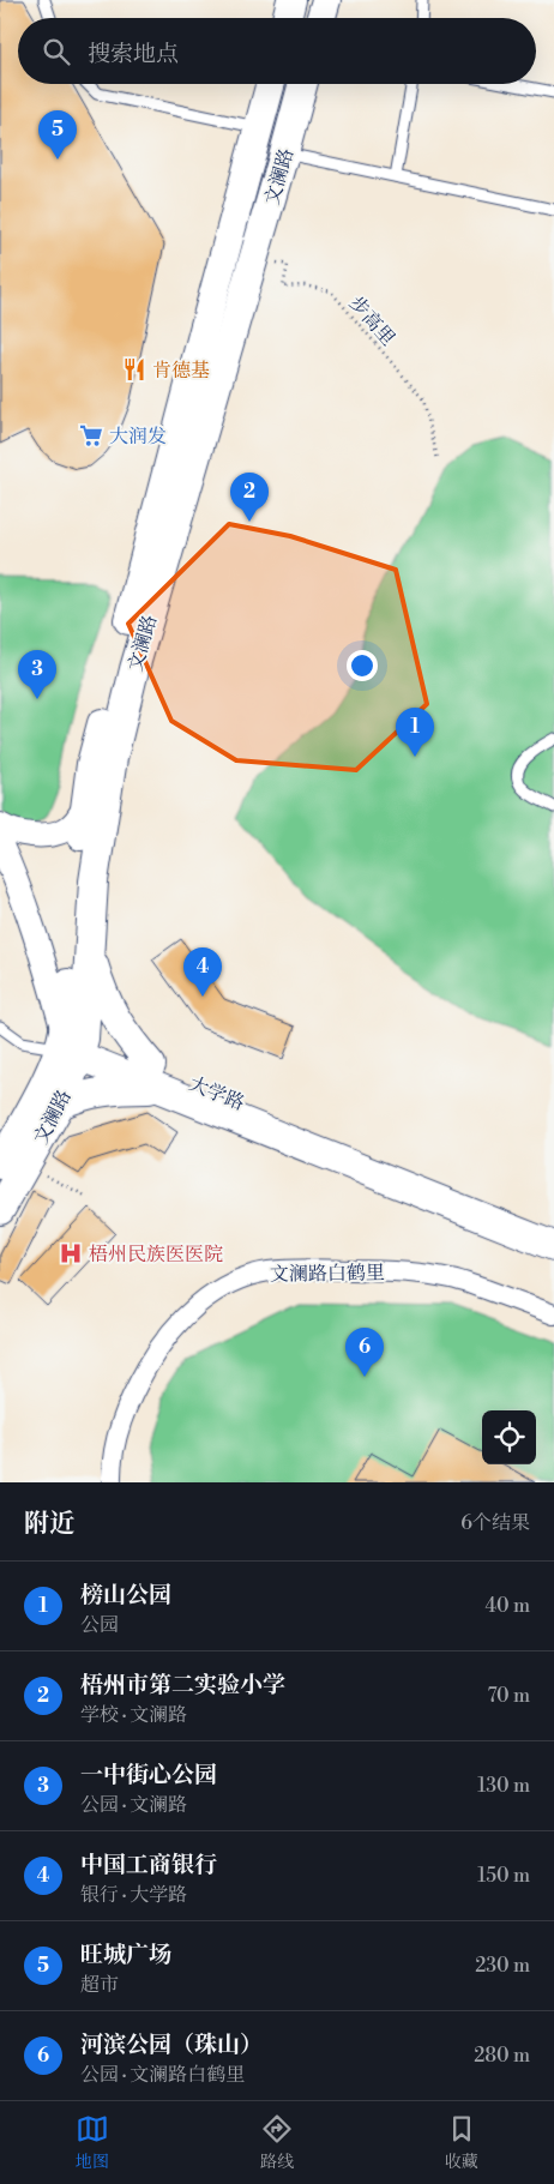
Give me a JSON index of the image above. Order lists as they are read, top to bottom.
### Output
{
  "streets": {
    "main road": ["文澜路", "大学路"],
    "street": ["文澜路白鹤里"],
    "path": ["步高里"]
  },
  "crossings": [
    ["文澜路", "步高里"],
    ["文澜路", "大学路"]
  ],
  "places": {
    "restaurant": ["肯德基"],
    "supermarket": ["大润发"],
    "hospital": ["梧州民族医医院"]
  },
  "page": {
    "search": "搜索地点",
    "pins": [
      "5",
      "2",
      "3",
      "1",
      "4",
      "6"
    ],
    "heading": ["附近", "6个结果"],
    "list": [
      {
        "mark": "1",
        "name": "榜山公园",
        "note": "公园",
        "value": "40 m"
      },
      {
        "mark": "2",
        "name": "梧州市第二实验小学",
        "note": "学校 · 文澜路",
        "value": "70 m"
      },
      {
        "mark": "3",
        "name": "一中街心公园",
        "note": "公园 · 文澜路",
        "value": "130 m"
      },
      {
        "mark": "4",
        "name": "中国工商银行",
        "note": "银行 · 大学路",
        "value": "150 m"
      },
      {
        "mark": "5",
        "name": "旺城广场",
        "note": "超市",
        "value": "230 m"
      },
      {
        "mark": "6",
        "name": "河滨公园（珠山）",
        "note": "公园 · 文澜路白鹤里",
        "value": "280 m"
      }
    ],
    "nav": ["地图", "路线", "收藏"]
  }
}
